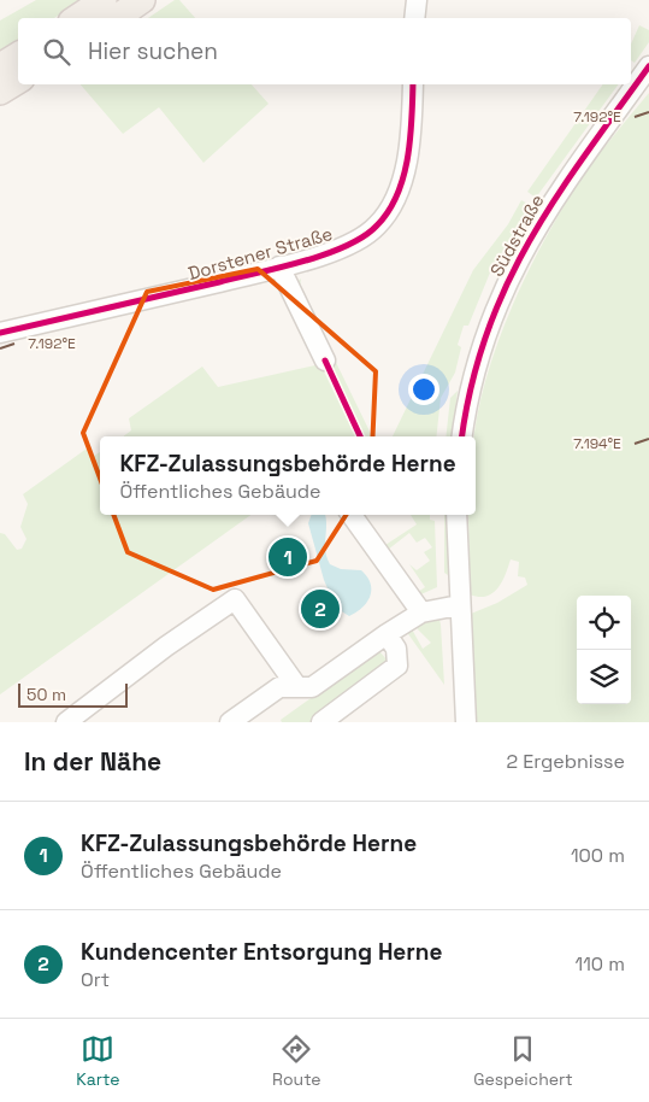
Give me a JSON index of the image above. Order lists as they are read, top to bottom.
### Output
{
  "streets": {
    "street": ["Südstraße", "Dorstener Straße"]
  },
  "scale_bar": "50 m",
  "page": {
    "search": "Hier suchen",
    "popup": ["KFZ-Zulassungsbehörde Herne", "Öffentliches Gebäude"],
    "pins": ["1", "2"],
    "scale": "50 m",
    "heading": ["In der Nähe", "2 Ergebnisse"],
    "list": [
      {
        "mark": "1",
        "name": "KFZ-Zulassungsbehörde Herne",
        "note": "Öffentliches Gebäude",
        "value": "100 m"
      },
      {
        "mark": "2",
        "name": "Kundencenter Entsorgung Herne",
        "note": "Ort",
        "value": "110 m"
      }
    ],
    "nav": ["Karte", "Route", "Gespeichert"]
  },
  "coordinates": ["7.192°E", "7.194°E"]
}
